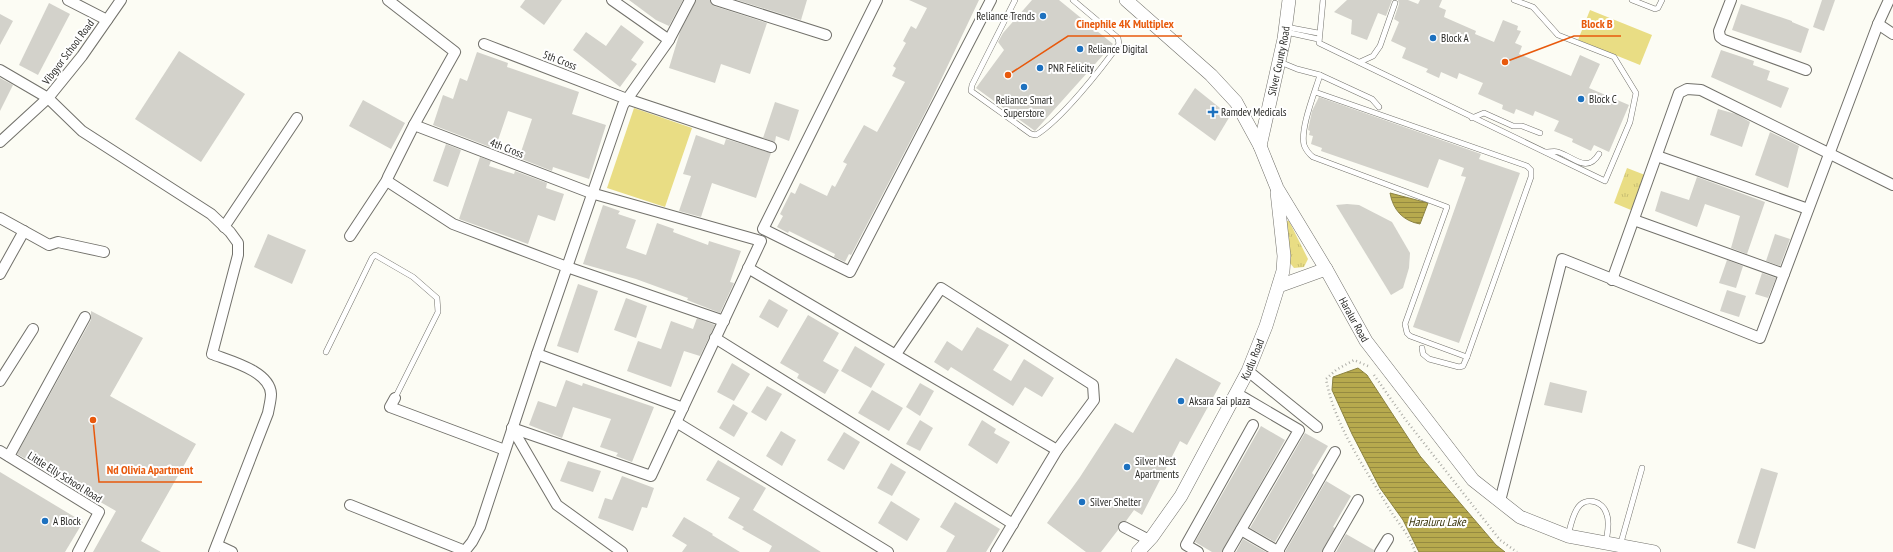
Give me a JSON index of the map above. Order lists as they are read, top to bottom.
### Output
{
  "streets": {
    "street": [
      "Vibgyor School Road",
      "5th Cross",
      "Silver County Road",
      "4th Cross",
      "Haralur Road",
      "Kudlu Road",
      "Little Elly School Road"
    ]
  },
  "crossings": [
    ["Silver County Road", "Haralur Road"],
    ["Haralur Road", "Kudlu Road"]
  ],
  "water": ["Haraluru Lake"],
  "places": {
    "other": [
      "Reliance Trends",
      "Block A",
      "Reliance Digital",
      "Block B",
      "PNR Felicity",
      "Cinephile 4K Multiplex",
      "Reliance Smart Superstore",
      "Block C",
      "Aksara Sai plaza",
      "Nd Olivia Apartment",
      "Silver Nest Apartments",
      "Silver Shelter",
      "A Block"
    ],
    "health": ["Ramdev Medicals"]
  }
}
